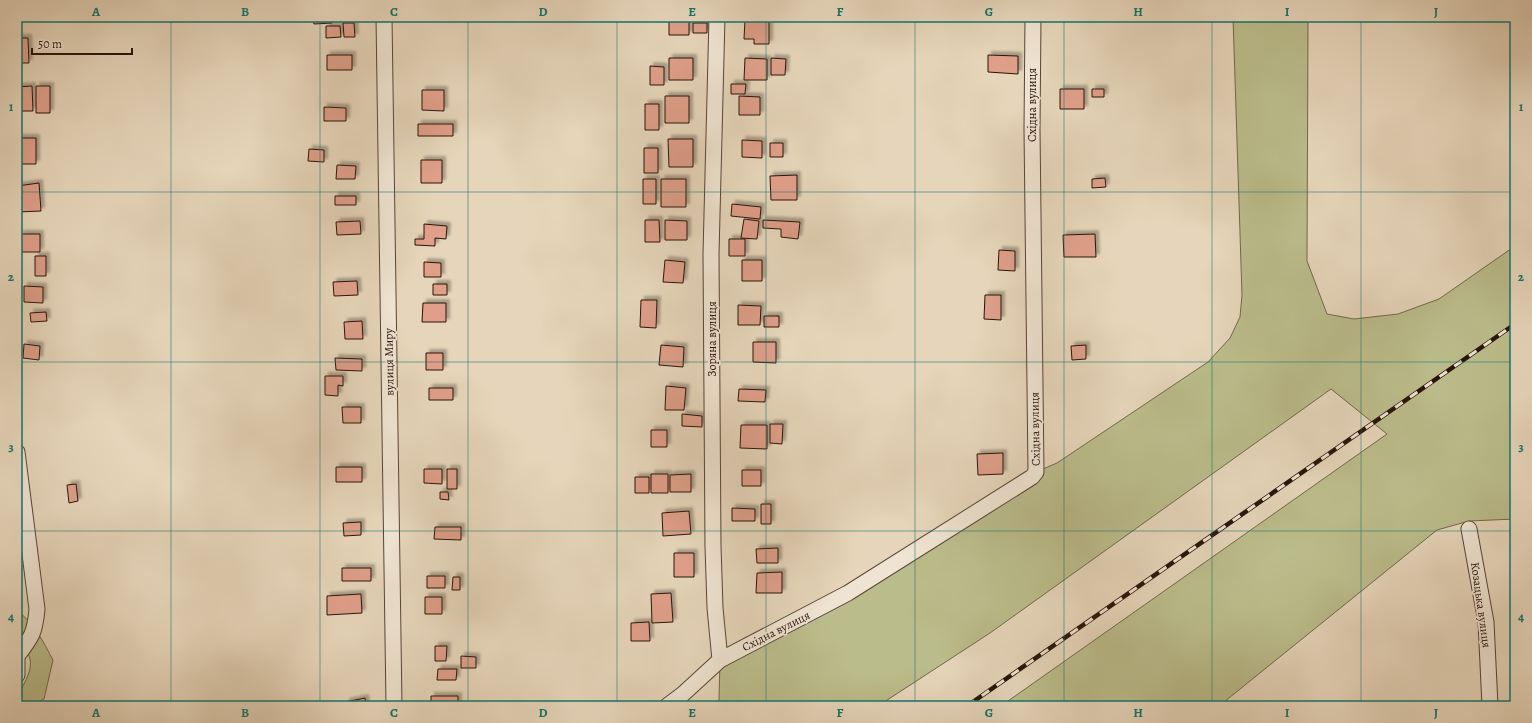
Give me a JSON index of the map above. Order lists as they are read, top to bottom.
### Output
{
  "streets": {
    "street": [
      "Східна вулиця",
      "Зоряна вулиця",
      "вулиця Миру",
      "Козацька вулиця"
    ]
  },
  "crossings": [
    ["Східна вулиця", "Зоряна вулиця"]
  ],
  "scale_bar": "50 m",
  "grid": {
    "columns": [
      "A",
      "B",
      "C",
      "D",
      "E",
      "F",
      "G",
      "H",
      "I",
      "J"
    ],
    "rows": [
      "1",
      "2",
      "3",
      "4"
    ]
  }
}
